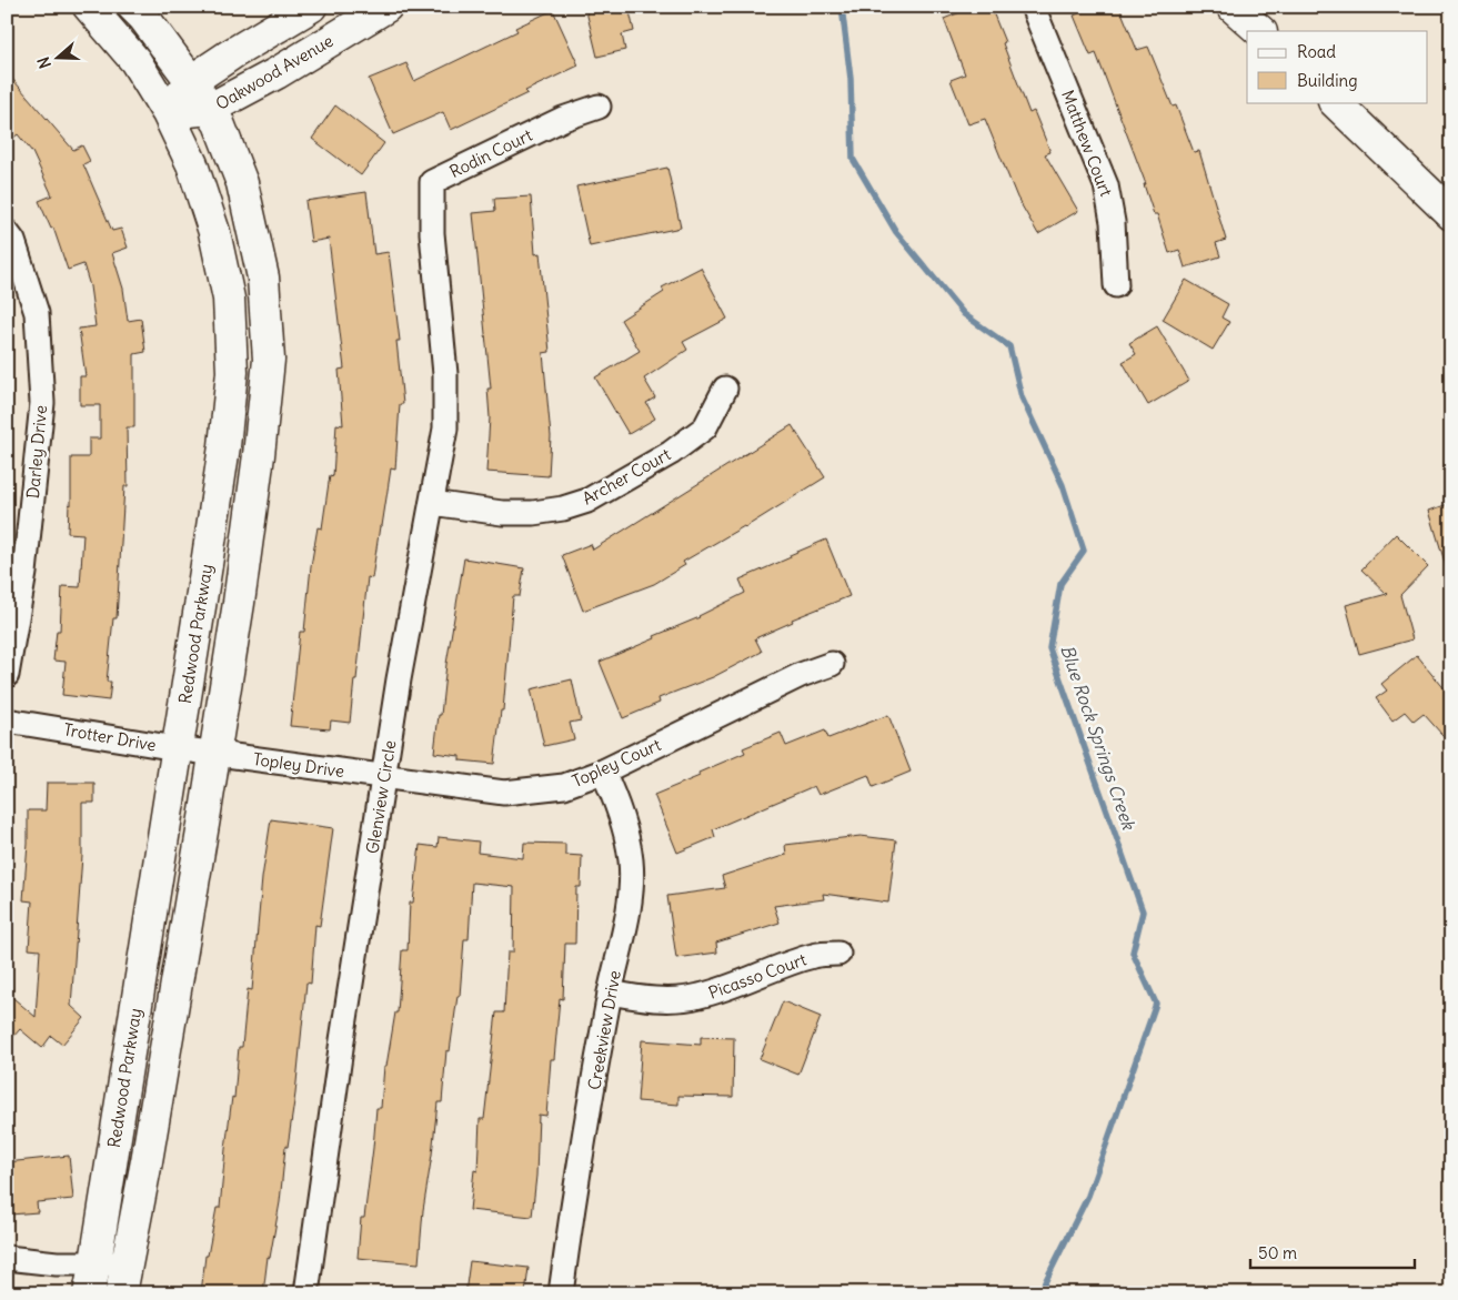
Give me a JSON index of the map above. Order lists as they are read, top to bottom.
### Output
{
  "streets": {
    "main road": ["Oakwood Avenue", "Redwood Parkway"],
    "street": [
      "Matthew Court",
      "Rodin Court",
      "Darley Drive",
      "Archer Court",
      "Trotter Drive",
      "Topley Court",
      "Topley Drive",
      "Glenview Circle",
      "Picasso Court",
      "Creekview Drive"
    ]
  },
  "crossings": [
    ["Oakwood Avenue", "Redwood Parkway"],
    ["Rodin Court", "Glenview Circle"],
    ["Archer Court", "Glenview Circle"],
    ["Redwood Parkway", "Trotter Drive"],
    ["Trotter Drive", "Topley Drive"],
    ["Topley Court", "Topley Drive"],
    ["Topley Court", "Glenview Circle"],
    ["Topley Court", "Creekview Drive"],
    ["Topley Drive", "Glenview Circle"],
    ["Picasso Court", "Creekview Drive"]
  ],
  "water": ["Blue Rock Springs Creek"],
  "legend": ["Road", "Building"],
  "scale_bar": "50 m",
  "north": "left"
}
